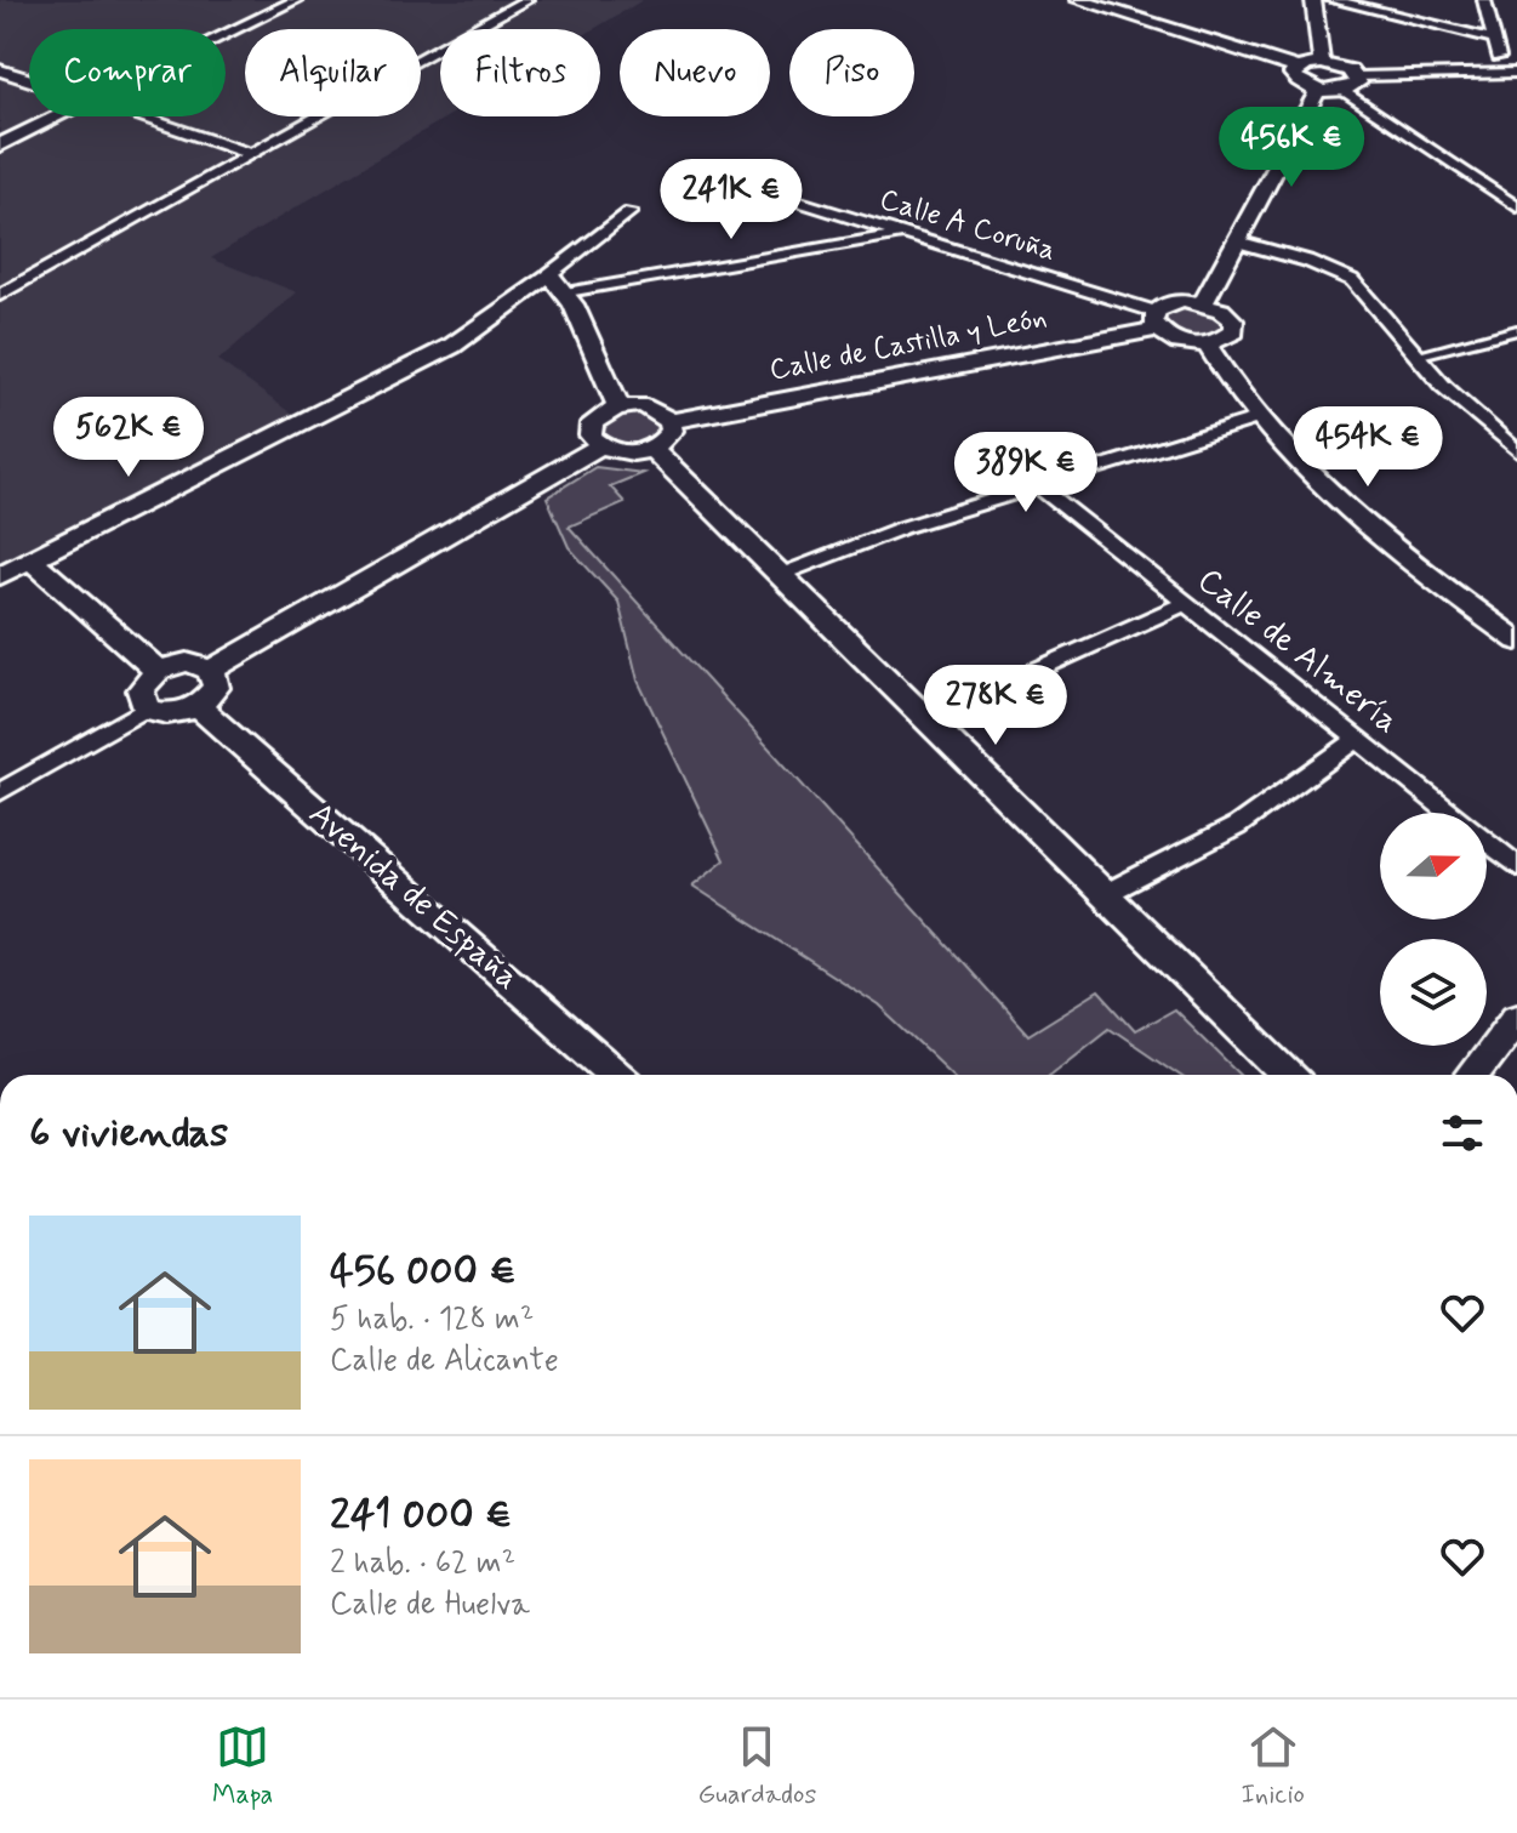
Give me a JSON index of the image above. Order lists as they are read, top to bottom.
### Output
{
  "streets": {
    "street": [
      "Calle A Coruña",
      "Calle de Castilla y León",
      "Calle de Almería",
      "Avenida de España"
    ]
  },
  "crossings": [
    ["Calle A Coruña", "Calle de Castilla y León"]
  ],
  "north": "right",
  "page": {
    "chip": [
      "Comprar",
      "Alquilar",
      "Filtros",
      "Nuevo",
      "Piso"
    ],
    "price": [
      "456K €",
      "241K €",
      "562K €",
      "454K €",
      "389K €",
      "278K €"
    ],
    "heading": "6 viviendas",
    "list": [
      {
        "name": "456 000 €",
        "note": "5 hab. · 128 m² · Calle de Alicante"
      },
      {
        "name": "241 000 €",
        "note": "2 hab. · 62 m² · Calle de Huelva"
      }
    ],
    "tabs": ["Mapa", "Guardados", "Inicio"]
  }
}
